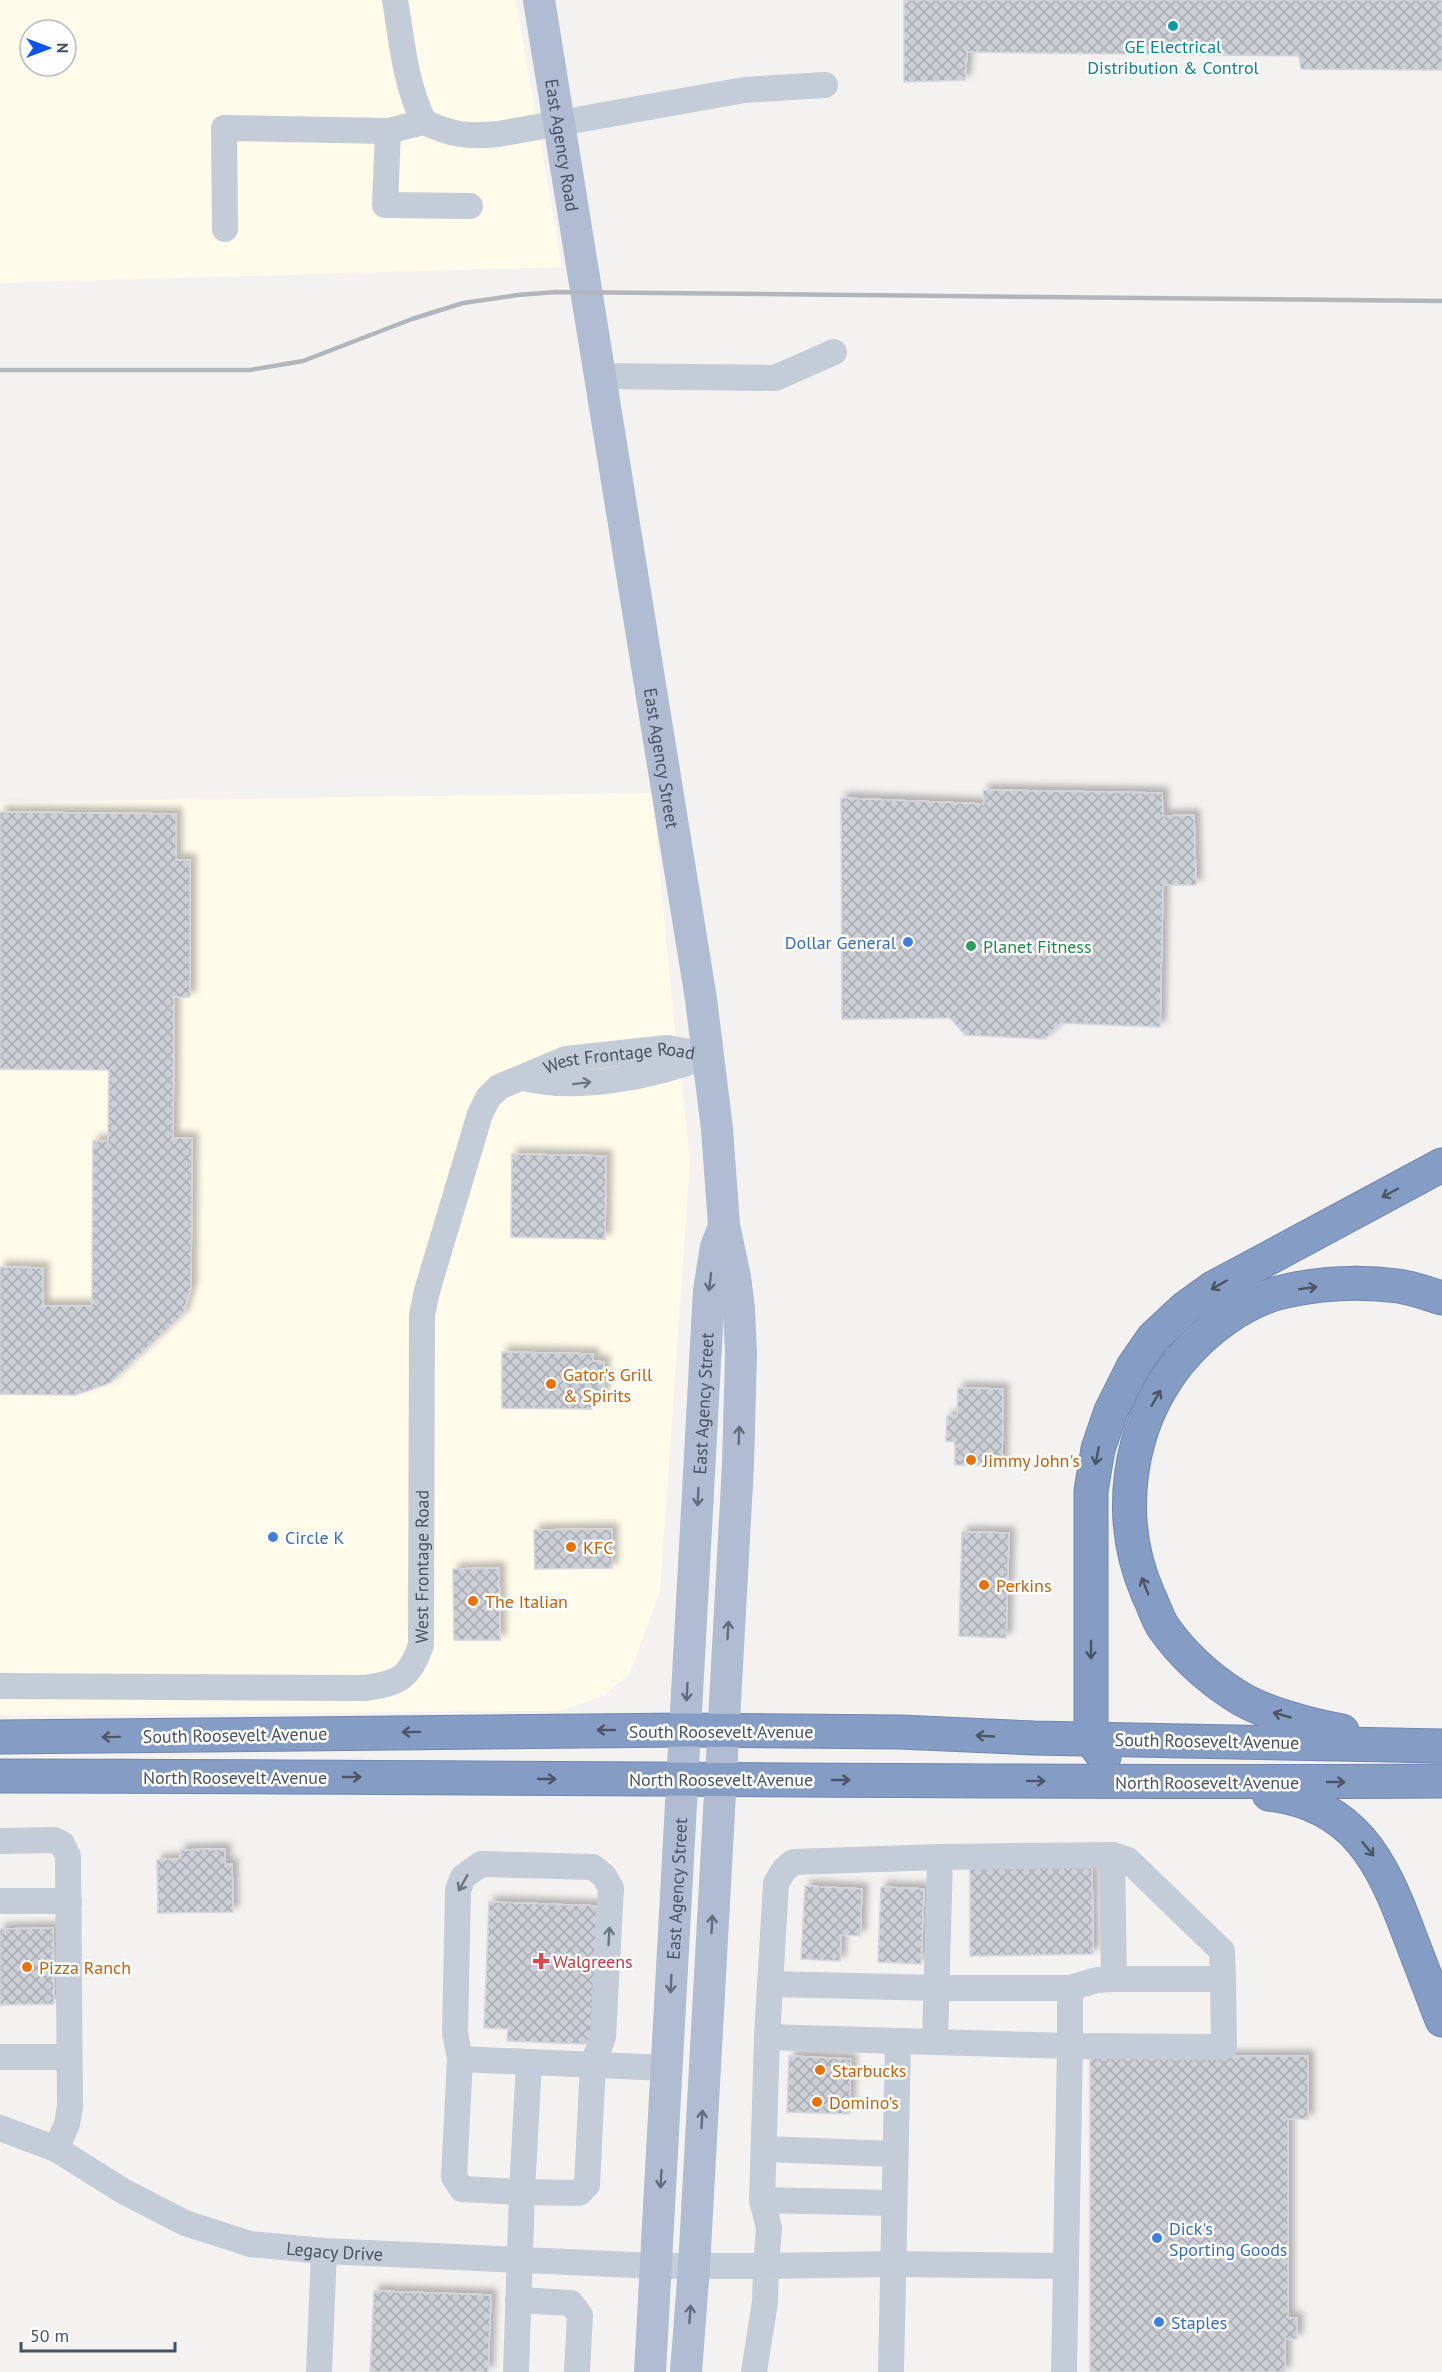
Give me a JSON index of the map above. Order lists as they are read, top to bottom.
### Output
{
  "streets": {
    "highway": ["South Roosevelt Avenue", "North Roosevelt Avenue"],
    "main road": ["East Agency Road", "East Agency Street"],
    "street": ["West Frontage Road", "Legacy Drive"]
  },
  "crossings": [
    ["East Agency Road", "East Agency Street"],
    ["East Agency Street", "West Frontage Road"],
    ["East Agency Street", "South Roosevelt Avenue"],
    ["East Agency Street", "North Roosevelt Avenue"],
    ["East Agency Street", "Legacy Drive"]
  ],
  "one_way": ["South Roosevelt Avenue", "North Roosevelt Avenue"],
  "places": {
    "other": [
      "GE Electrical Distribution & Control",
      "Dollar General",
      "Planet Fitness",
      "Gator's Grill & Spirits",
      "Jimmy John's",
      "Circle K",
      "KFC",
      "Perkins",
      "The Italian",
      "Pizza Ranch",
      "Starbucks",
      "Domino's",
      "Dick's Sporting Goods",
      "Staples"
    ],
    "health": ["Walgreens"]
  },
  "scale_bar": "50 m",
  "north": "right"
}
